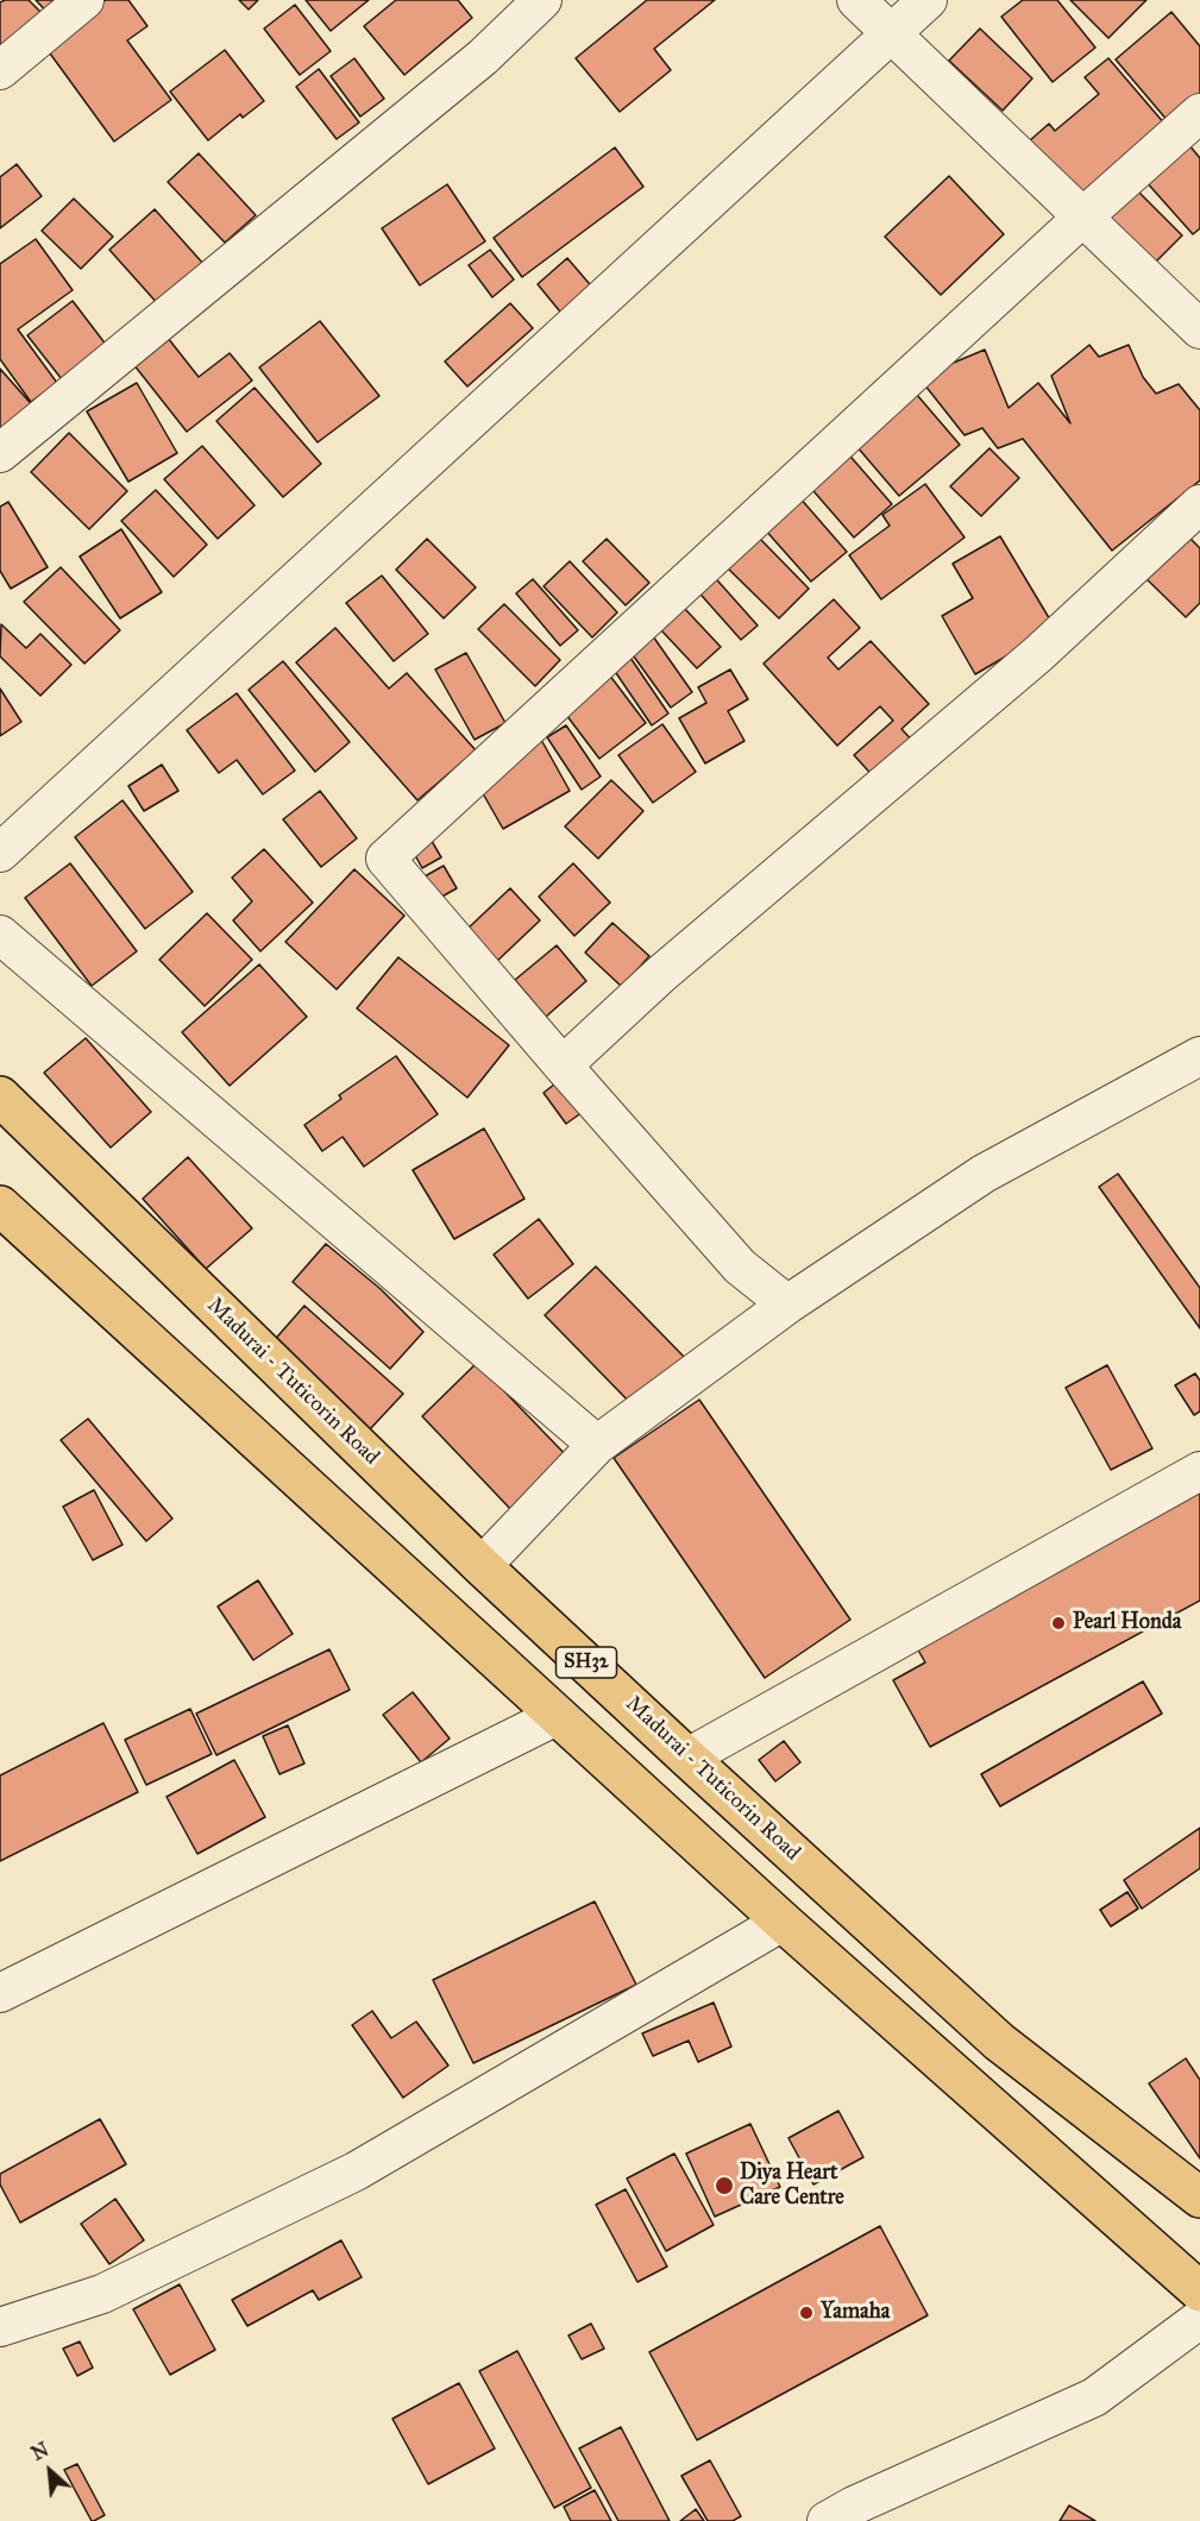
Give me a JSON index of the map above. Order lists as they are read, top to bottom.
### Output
{
  "streets": {
    "main road": ["Madurai - Tuticorin Road", "SH32"]
  },
  "places": ["Pearl Honda", "Diya Heart Care Centre", "Yamaha"],
  "north": "top left"
}
